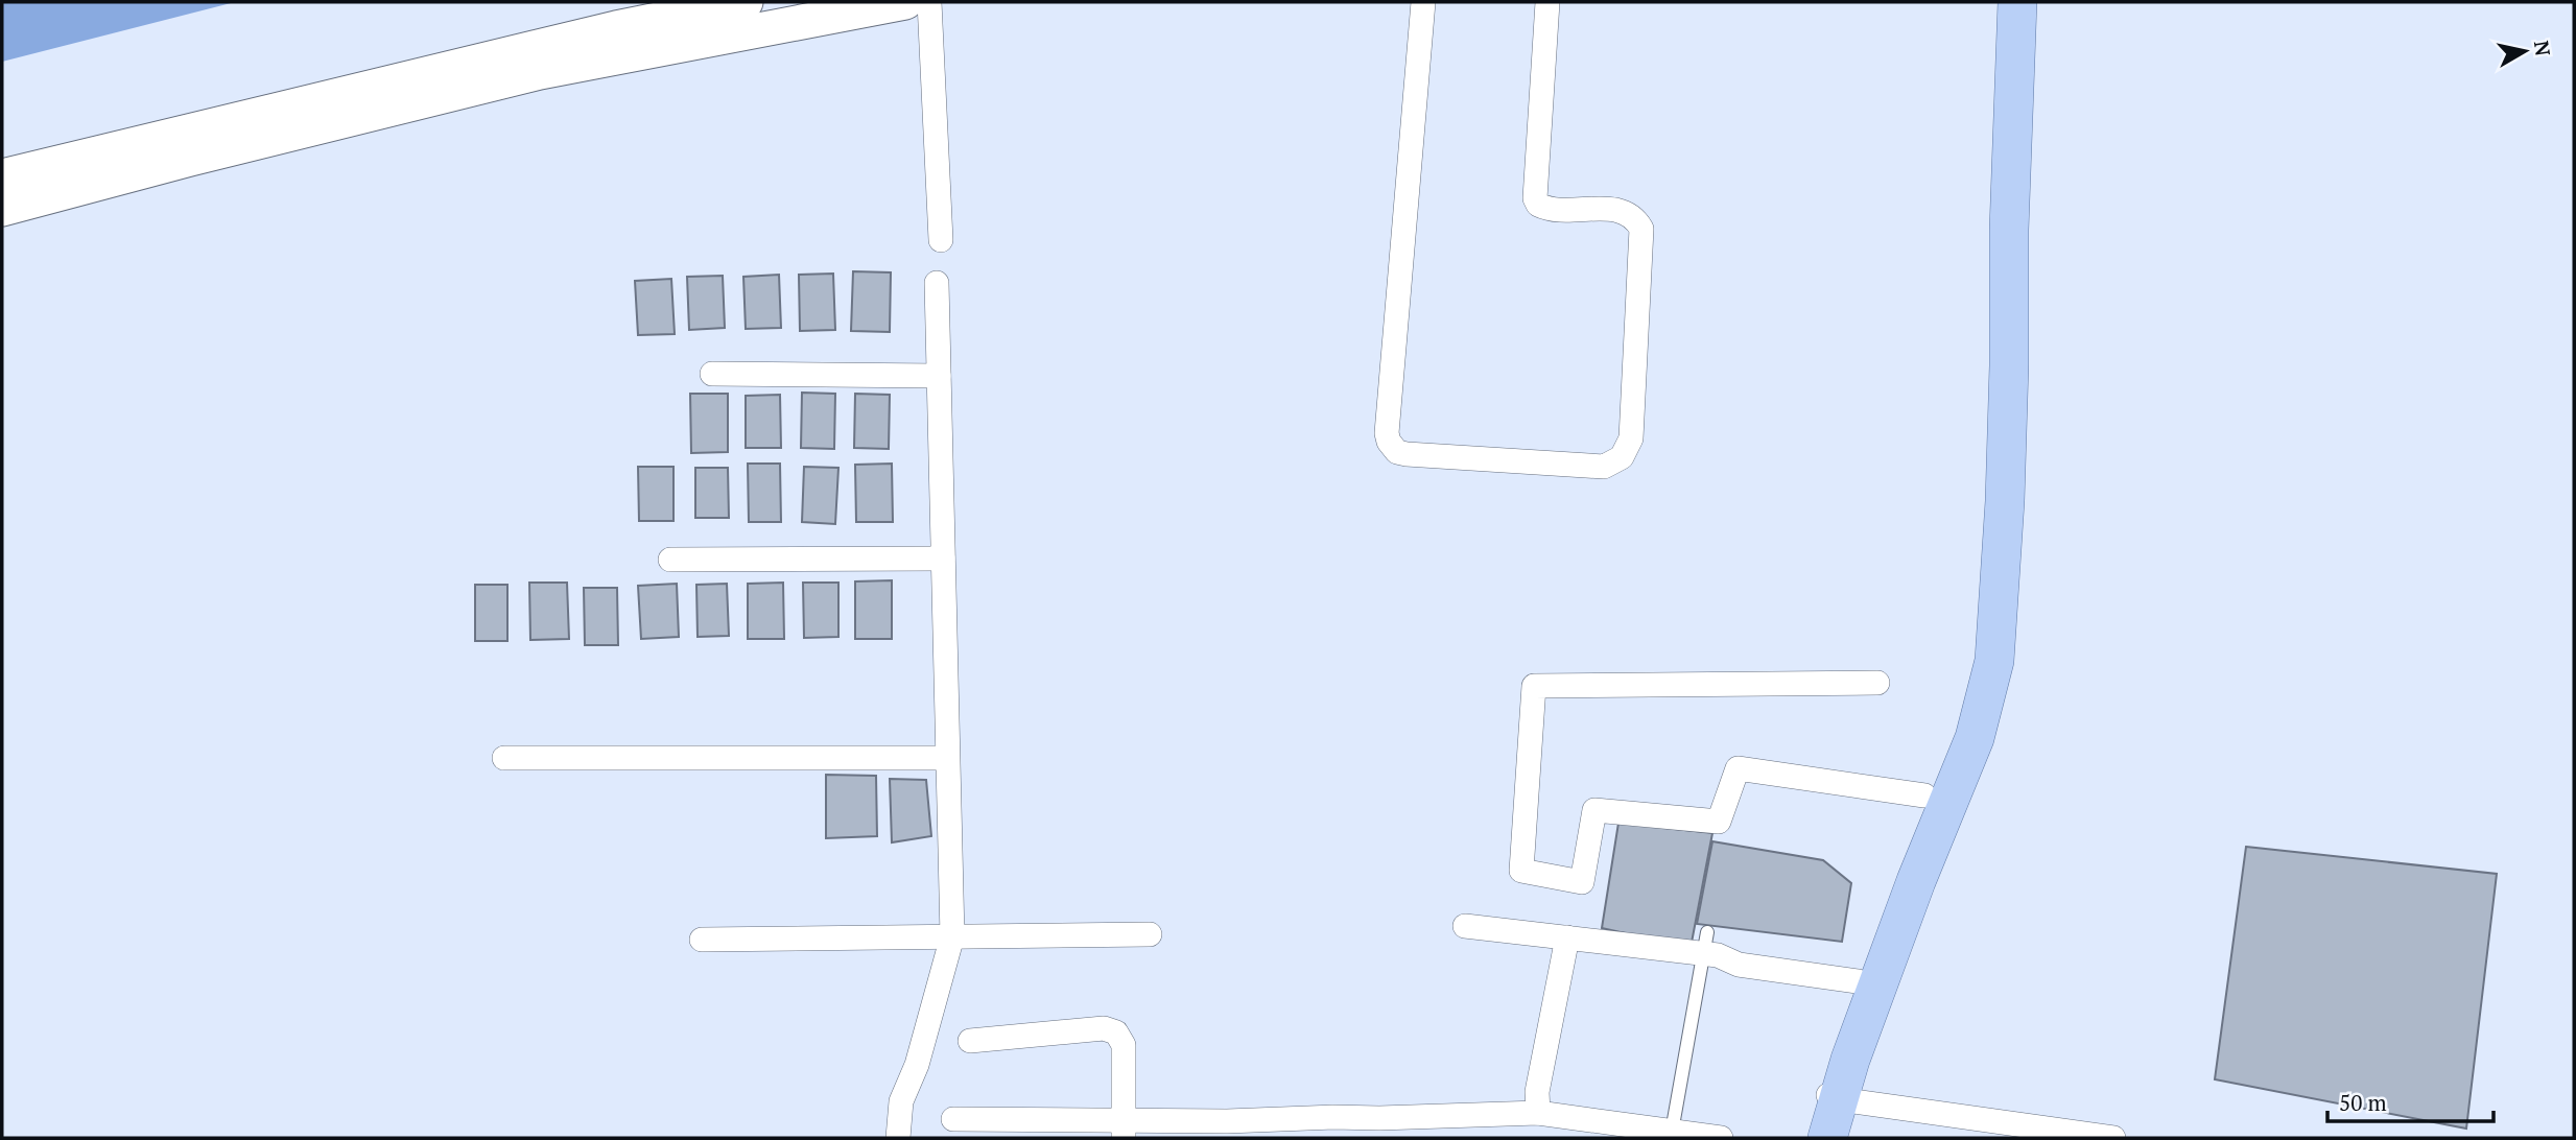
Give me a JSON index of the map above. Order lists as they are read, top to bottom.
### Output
{
  "scale_bar": "50 m",
  "north": "right"
}
